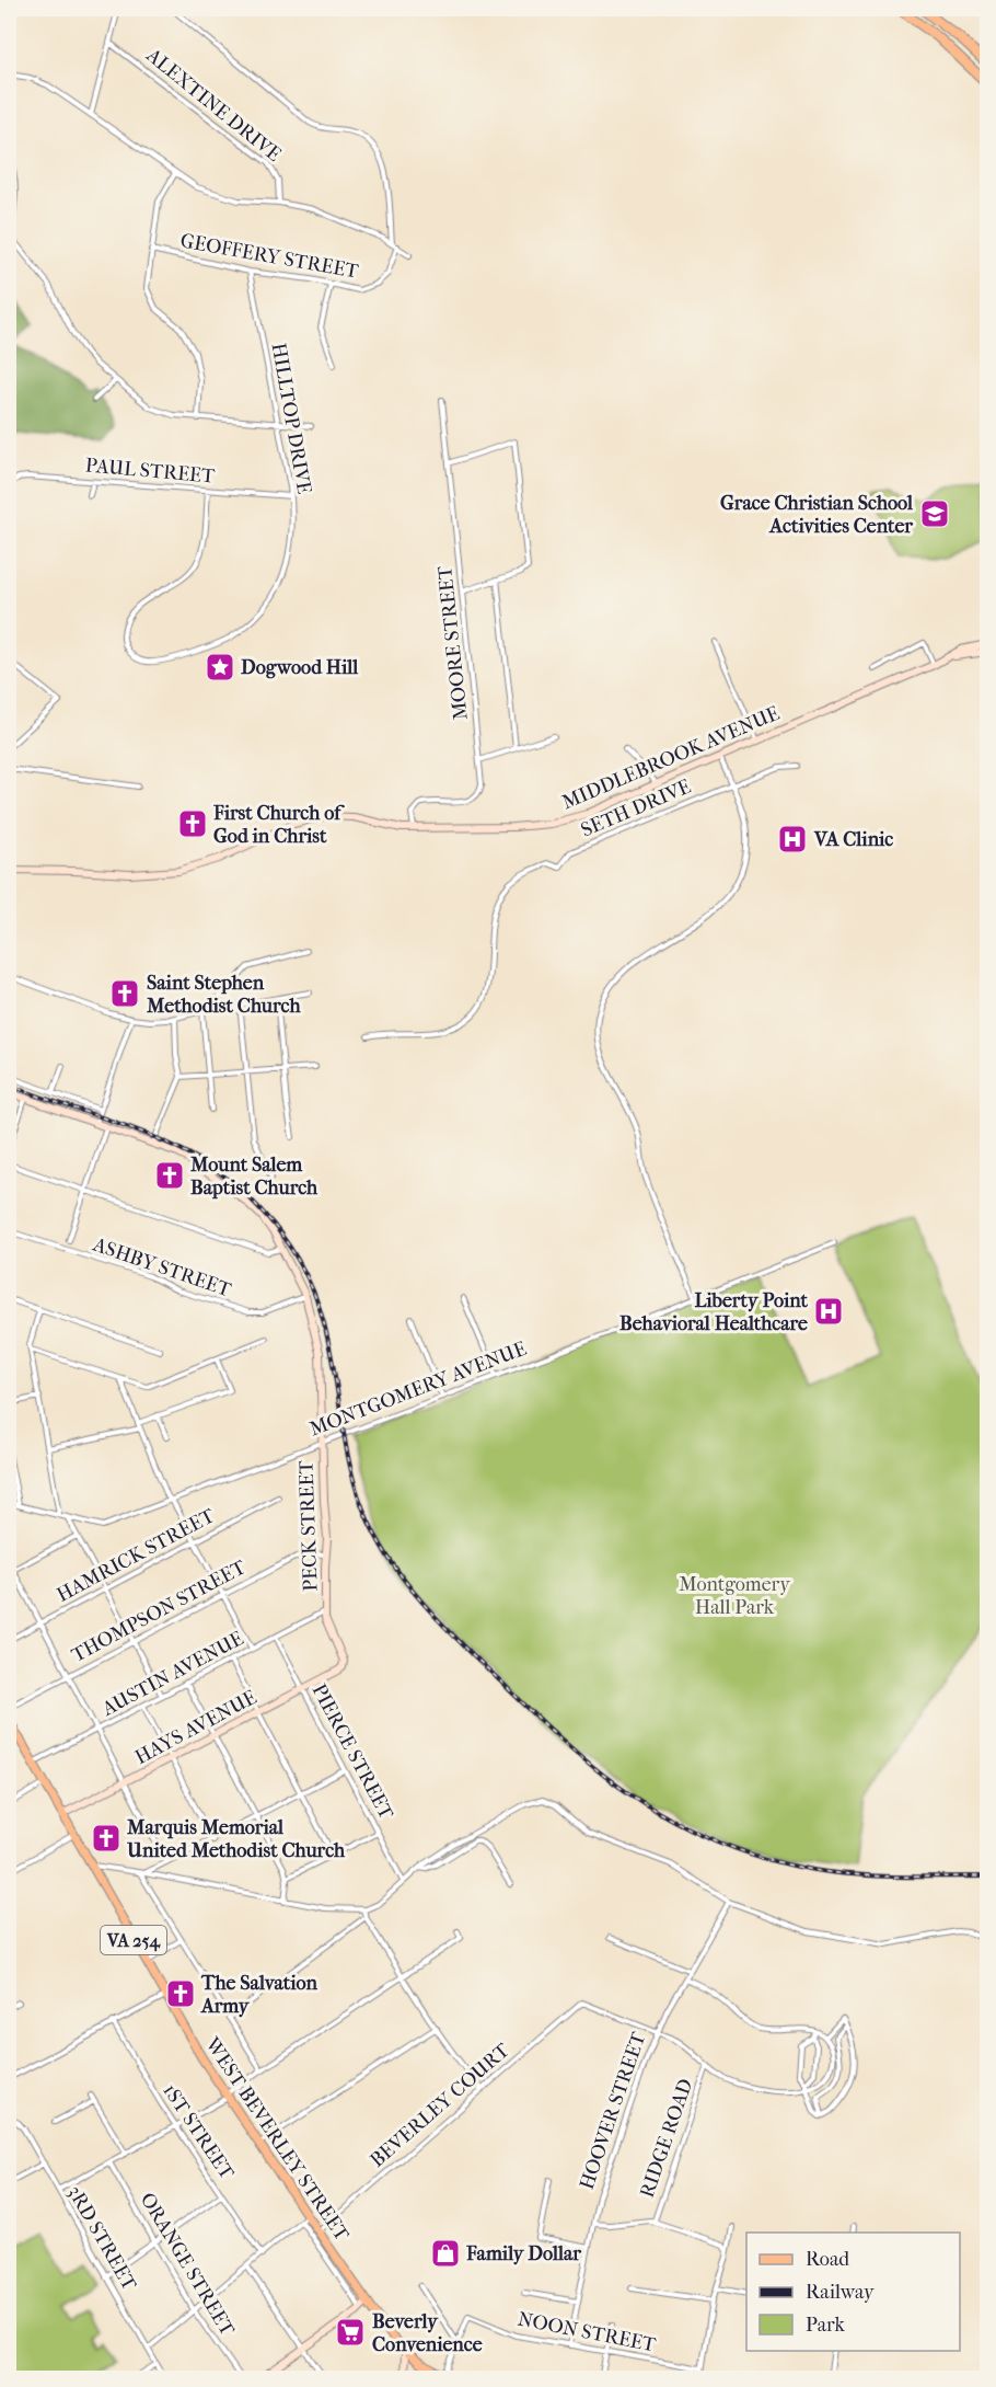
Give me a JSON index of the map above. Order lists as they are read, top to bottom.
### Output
{
  "streets": {
    "main road": ["VA 254", "WEST BEVERLEY STREET"],
    "street": [
      "ALEXTINE DRIVE",
      "GEOFFERY STREET",
      "HILLTOP DRIVE",
      "PAUL STREET",
      "MOORE STREET",
      "MIDDLEBROOK AVENUE",
      "SETH DRIVE",
      "ASHBY STREET",
      "MONTGOMERY AVENUE",
      "PECK STREET",
      "HAMRICK STREET",
      "THOMPSON STREET",
      "AUSTIN AVENUE",
      "HAYS AVENUE",
      "PIERCE STREET",
      "BEVERLEY COURT",
      "HOOVER STREET",
      "1ST STREET",
      "RIDGE ROAD",
      "3RD STREET",
      "ORANGE STREET",
      "NOON STREET"
    ]
  },
  "crossings": [
    ["GEOFFERY STREET", "HILLTOP DRIVE"],
    ["HILLTOP DRIVE", "PAUL STREET"],
    ["MOORE STREET", "MIDDLEBROOK AVENUE"],
    ["ASHBY STREET", "PECK STREET"],
    ["MONTGOMERY AVENUE", "PECK STREET"],
    ["PECK STREET", "THOMPSON STREET"],
    ["PECK STREET", "AUSTIN AVENUE"],
    ["PECK STREET", "HAYS AVENUE"],
    ["AUSTIN AVENUE", "PIERCE STREET"],
    ["AUSTIN AVENUE", "WEST BEVERLEY STREET"],
    ["HAYS AVENUE", "PIERCE STREET"],
    ["HAYS AVENUE", "WEST BEVERLEY STREET"],
    ["BEVERLEY COURT", "HOOVER STREET"],
    ["BEVERLEY COURT", "WEST BEVERLEY STREET"],
    ["HOOVER STREET", "NOON STREET"]
  ],
  "parks": ["Montgomery Hall Park"],
  "places": {
    "school or university": ["Grace Christian School Activities Center"],
    "place": ["Dogwood Hill"],
    "church": [
      "First Church of God in Christ",
      "Saint Stephen Methodist Church",
      "Mount Salem Baptist Church",
      "Marquis Memorial United Methodist Church",
      "The Salvation Army"
    ],
    "hospital": ["VA Clinic", "Liberty Point Behavioral Healthcare"],
    "shop": ["Family Dollar"],
    "supermarket": ["Beverly Convenience"]
  },
  "legend": ["Road", "Railway", "Park"]
}
